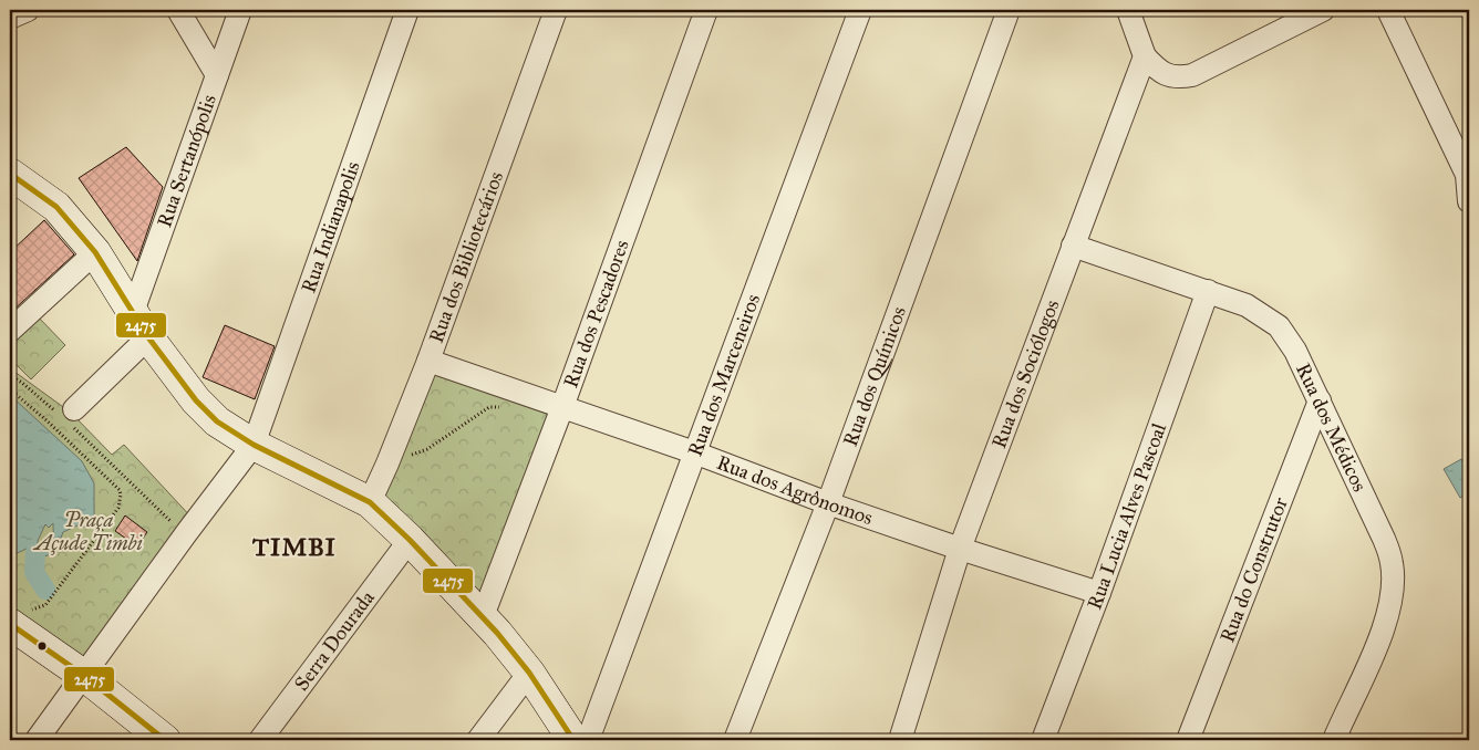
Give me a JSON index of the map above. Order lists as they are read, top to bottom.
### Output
{
  "streets": {
    "street": [
      "Rua Sertanópolis",
      "Rua Indianapolis",
      "Rua dos Bibliotecários",
      "Rua dos Pescadores",
      "Rua dos Sociólogos",
      "Rua dos Marceneiros",
      "Rua dos Químicos",
      "Rua dos Médicos",
      "Rua dos Agrônomos",
      "Rua Lucia Alves Pascoal",
      "Rua do Construtor",
      "Serra Dourada"
    ]
  },
  "crossings": [
    ["Rua dos Bibliotecários", "Rua dos Agrônomos"],
    ["Rua dos Pescadores", "Rua dos Agrônomos"],
    ["Rua dos Sociólogos", "Rua dos Médicos"],
    ["Rua dos Sociólogos", "Rua dos Agrônomos"],
    ["Rua dos Marceneiros", "Rua dos Agrônomos"],
    ["Rua dos Químicos", "Rua dos Agrônomos"],
    ["Rua dos Médicos", "Rua Lucia Alves Pascoal"],
    ["Rua dos Médicos", "Rua do Construtor"],
    ["Rua dos Agrônomos", "Rua Lucia Alves Pascoal"]
  ],
  "districts": ["TIMBI"],
  "parks": ["Praça Açude Timbi"],
  "lines": ["transit line 2475"]
}
